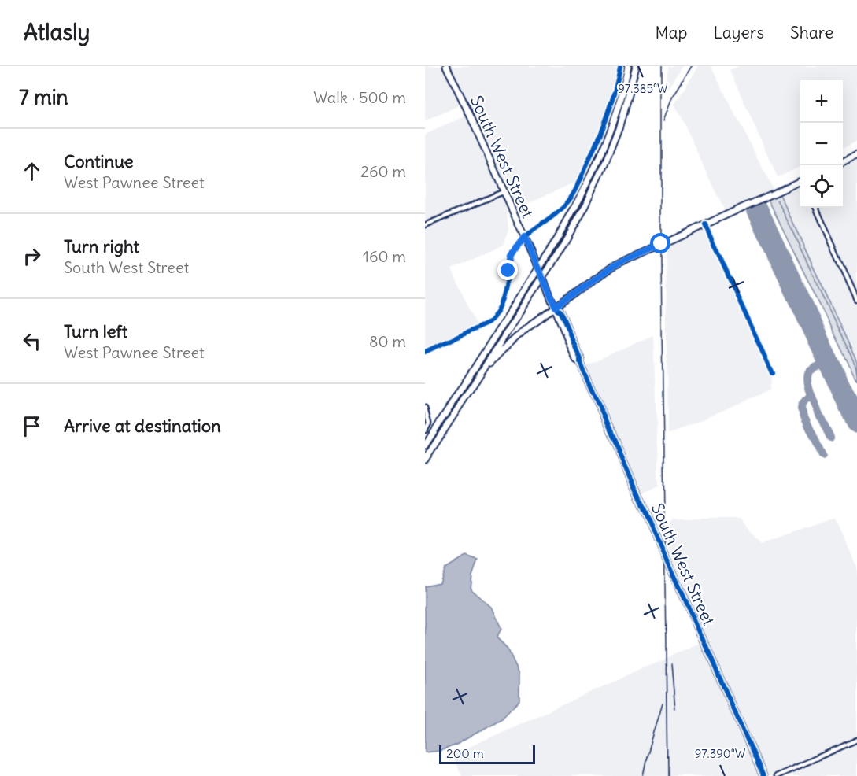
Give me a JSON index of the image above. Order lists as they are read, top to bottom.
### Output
{
  "streets": {
    "main road": ["South West Street"]
  },
  "scale_bar": "200 m",
  "page": {
    "header": "Atlasly",
    "nav": ["Map", "Layers", "Share"],
    "heading": ["7 min", "Walk · 500 m"],
    "map_buttons": ["+", "−"],
    "list": [
      ["Continue", "West Pawnee Street", "260 m"],
      ["Turn right", "South West Street", "160 m"],
      ["Turn left", "West Pawnee Street", "80 m"],
      "Arrive at destination"
    ],
    "scale": "200 m"
  },
  "coordinates": ["97.385°W", "97.390°W"]
}
